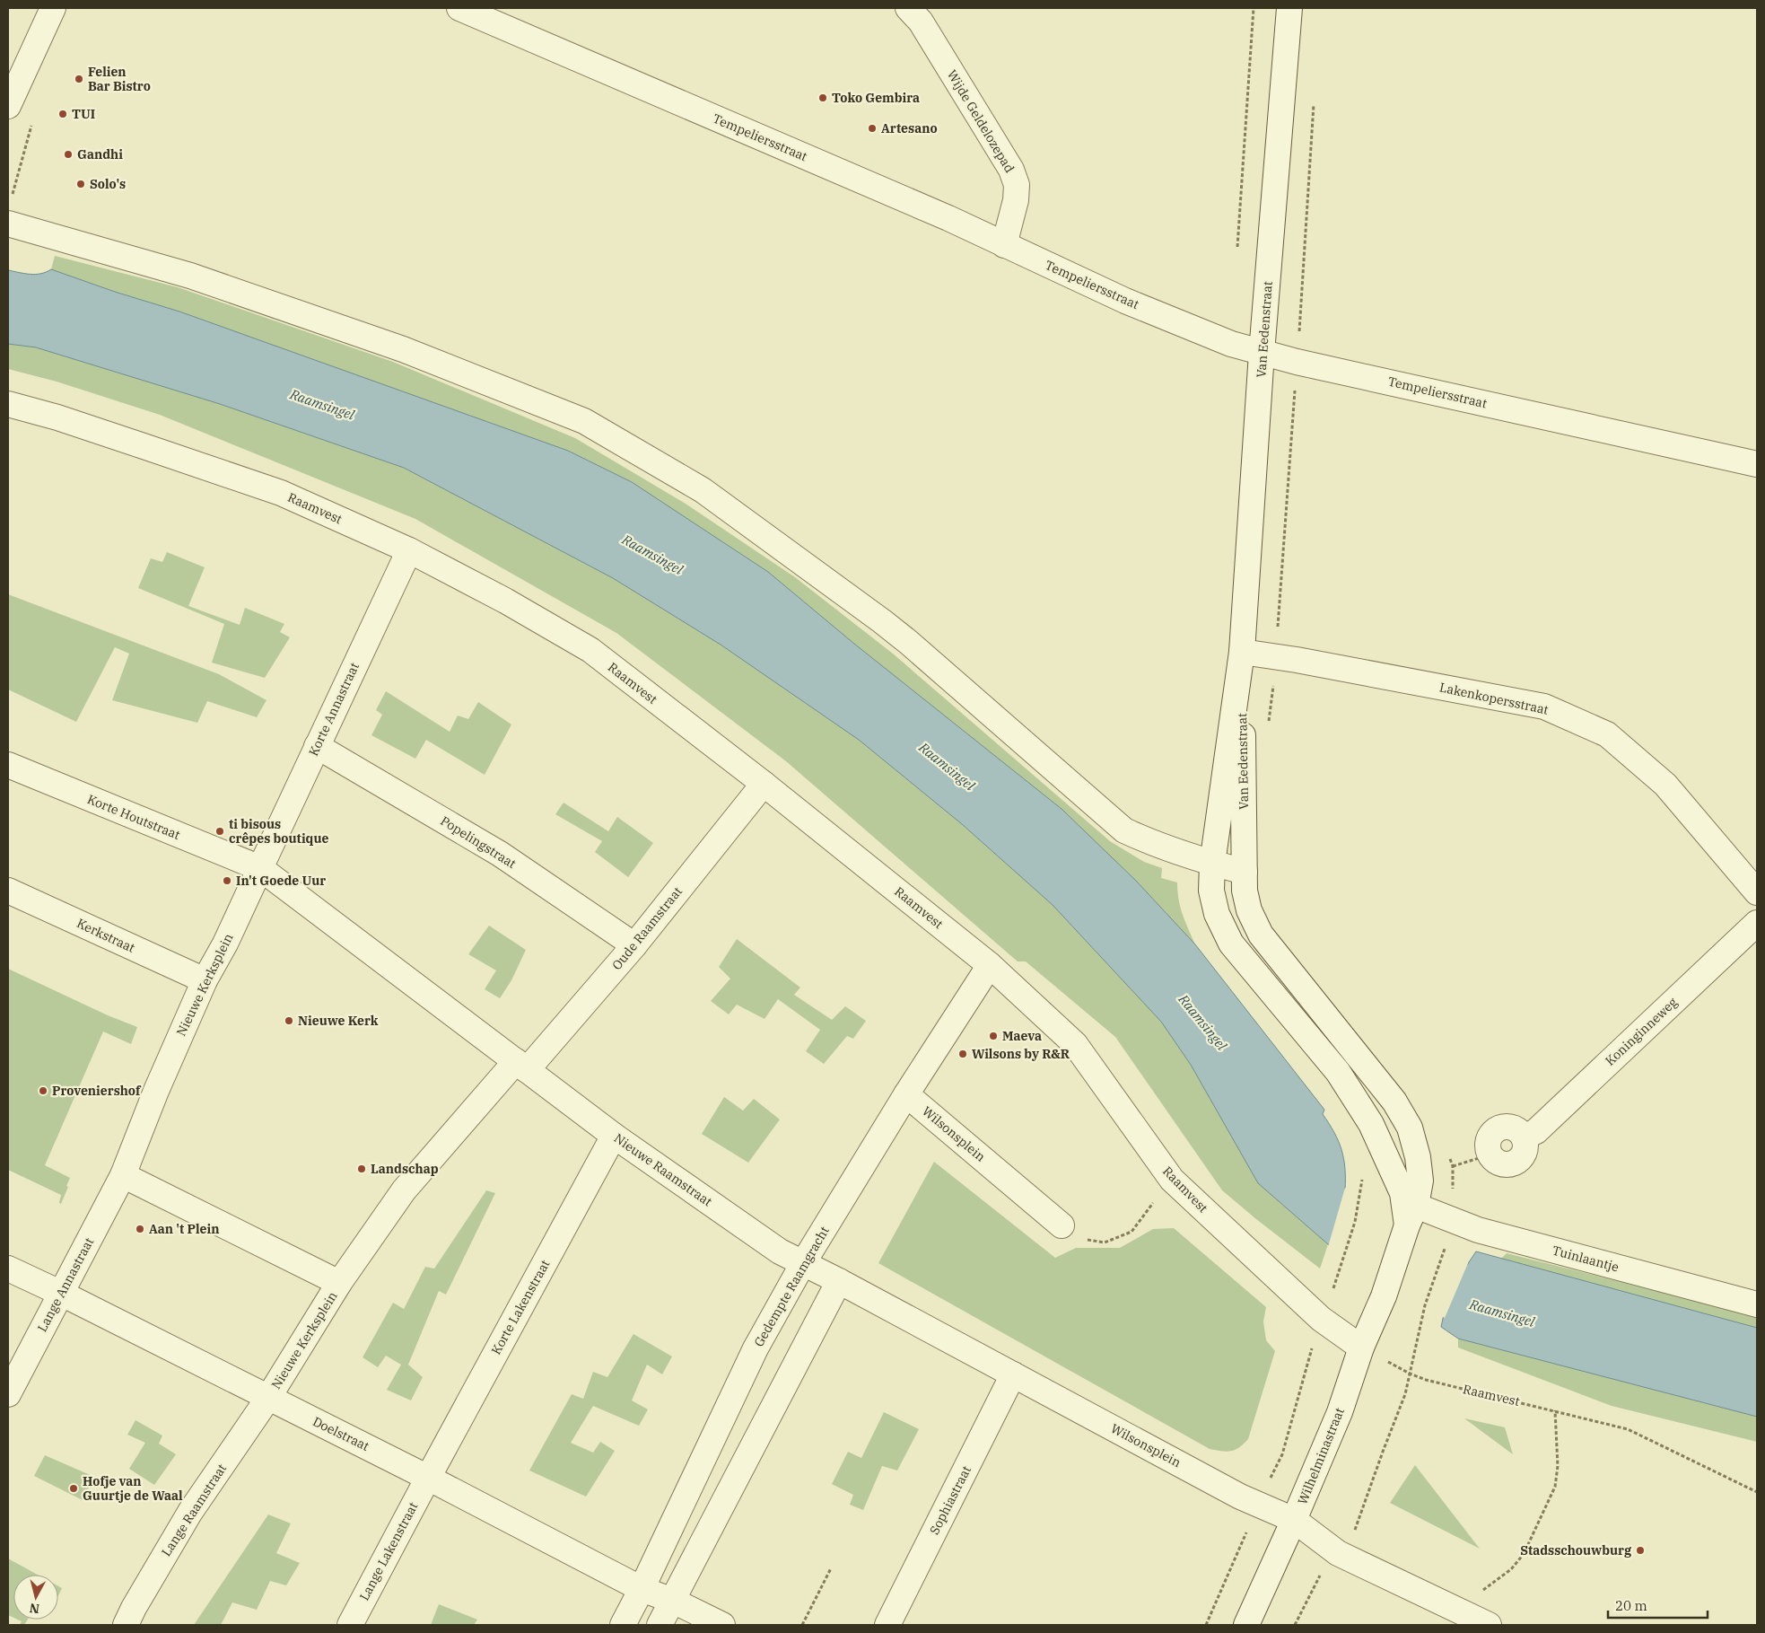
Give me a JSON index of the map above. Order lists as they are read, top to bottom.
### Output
{
  "streets": {
    "street": [
      "Wijde Geldelozepad",
      "Tempeliersstraat",
      "Van Eedenstraat",
      "Raamvest",
      "Lakenkopersstraat",
      "Korte Annastraat",
      "Korte Houtstraat",
      "Popelingstraat",
      "Oude Raamstraat",
      "Kerkstraat",
      "Nieuwe Kerksplein",
      "Koninginneweg",
      "Wilsonsplein",
      "Nieuwe Raamstraat",
      "Tuinlaantje",
      "Lange Annastraat",
      "Gedempte Raamgracht",
      "Korte Lakenstraat",
      "Doelstraat",
      "Wilhelminastraat",
      "Sophiastraat",
      "Lange Raamstraat",
      "Lange Lakenstraat"
    ]
  },
  "crossings": [
    ["Wijde Geldelozepad", "Tempeliersstraat"],
    ["Tempeliersstraat", "Van Eedenstraat"],
    ["Van Eedenstraat", "Lakenkopersstraat"],
    ["Raamvest", "Korte Annastraat"],
    ["Raamvest", "Oude Raamstraat"],
    ["Raamvest", "Gedempte Raamgracht"],
    ["Raamvest", "Wilhelminastraat"],
    ["Korte Annastraat", "Korte Houtstraat"],
    ["Korte Annastraat", "Popelingstraat"],
    ["Korte Annastraat", "Nieuwe Kerksplein"],
    ["Korte Houtstraat", "Nieuwe Kerksplein"],
    ["Popelingstraat", "Oude Raamstraat"],
    ["Oude Raamstraat", "Nieuwe Kerksplein"],
    ["Oude Raamstraat", "Nieuwe Raamstraat"],
    ["Kerkstraat", "Nieuwe Kerksplein"],
    ["Nieuwe Kerksplein", "Nieuwe Raamstraat"],
    ["Nieuwe Kerksplein", "Lange Annastraat"],
    ["Nieuwe Kerksplein", "Doelstraat"],
    ["Nieuwe Kerksplein", "Lange Raamstraat"],
    ["Wilsonsplein", "Nieuwe Raamstraat"],
    ["Wilsonsplein", "Gedempte Raamgracht"],
    ["Wilsonsplein", "Wilhelminastraat"],
    ["Wilsonsplein", "Sophiastraat"],
    ["Nieuwe Raamstraat", "Gedempte Raamgracht"],
    ["Nieuwe Raamstraat", "Korte Lakenstraat"],
    ["Tuinlaantje", "Wilhelminastraat"],
    ["Lange Annastraat", "Doelstraat"],
    ["Gedempte Raamgracht", "Doelstraat"],
    ["Korte Lakenstraat", "Doelstraat"],
    ["Korte Lakenstraat", "Lange Lakenstraat"],
    ["Doelstraat", "Lange Raamstraat"],
    ["Doelstraat", "Lange Lakenstraat"]
  ],
  "water": ["Raamsingel"],
  "places": [
    "Felien Bar Bistro",
    "Toko Gembira",
    "TUI",
    "Artesano",
    "Gandhi",
    "Solo's",
    "ti bisous crêpes boutique",
    "In't Goede Uur",
    "Nieuwe Kerk",
    "Maeva",
    "Wilsons by R&R",
    "Proveniershof",
    "Landschap",
    "Aan 't Plein",
    "Hofje van Guurtje de Waal",
    "Stadsschouwburg"
  ],
  "scale_bar": "20 m",
  "north": "bottom"
}
